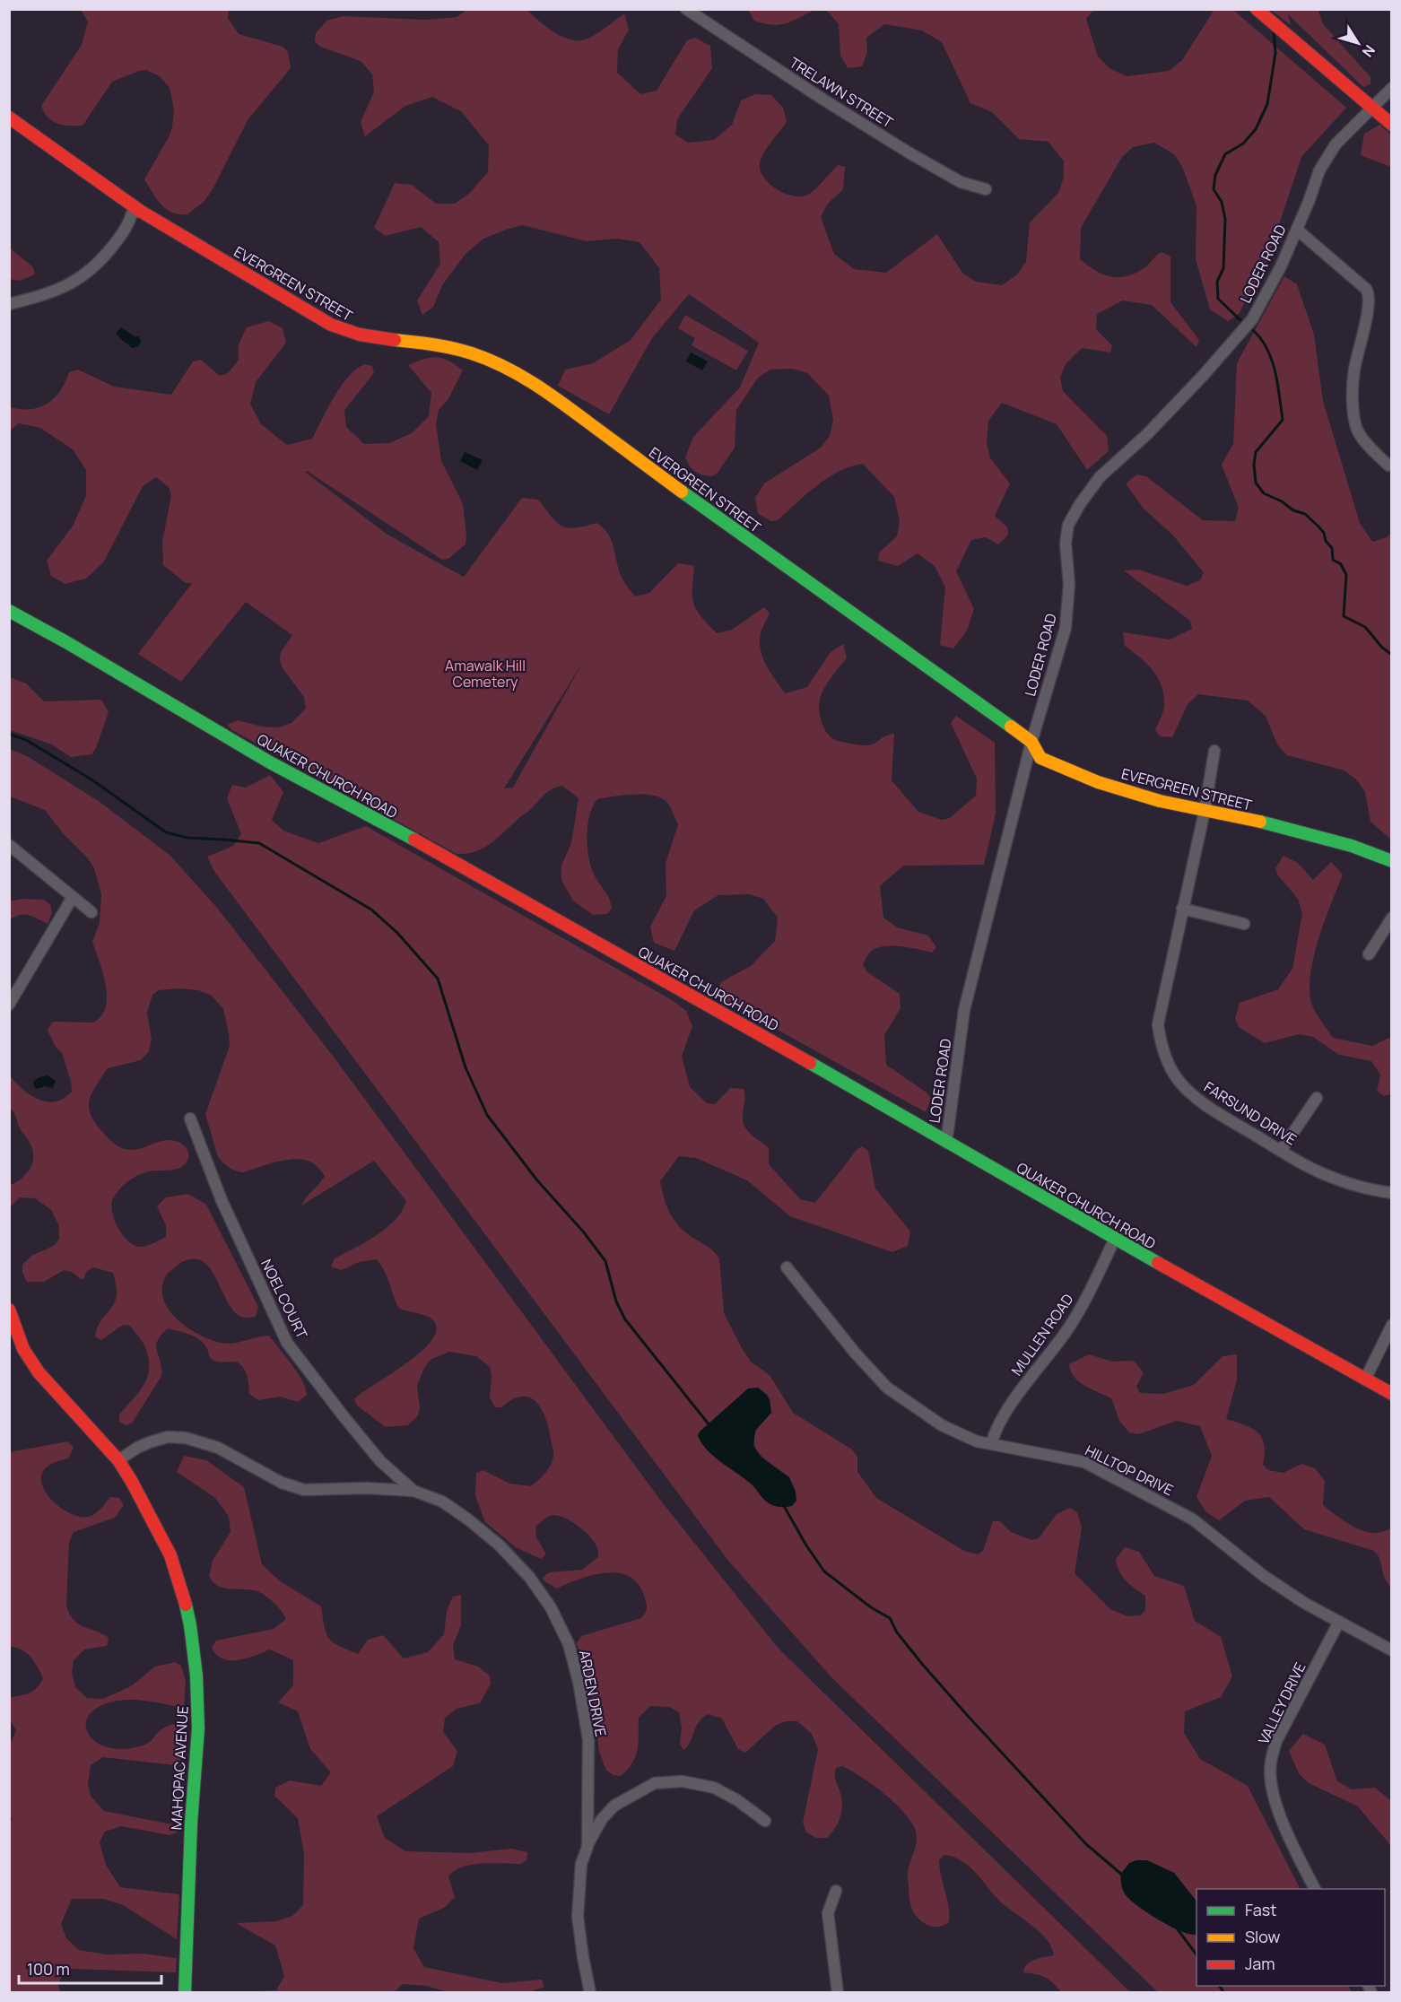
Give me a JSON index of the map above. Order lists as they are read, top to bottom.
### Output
{
  "streets": {
    "street": [
      "TRELAWN STREET",
      "LODER ROAD",
      "EVERGREEN STREET",
      "QUAKER CHURCH ROAD",
      "FARSUND DRIVE",
      "NOEL COURT",
      "MULLEN ROAD",
      "HILLTOP DRIVE",
      "ARDEN DRIVE",
      "VALLEY DRIVE",
      "MAHOPAC AVENUE"
    ]
  },
  "crossings": [
    ["LODER ROAD", "EVERGREEN STREET"],
    ["LODER ROAD", "QUAKER CHURCH ROAD"],
    ["EVERGREEN STREET", "FARSUND DRIVE"],
    ["QUAKER CHURCH ROAD", "MULLEN ROAD"],
    ["NOEL COURT", "ARDEN DRIVE"],
    ["MULLEN ROAD", "HILLTOP DRIVE"],
    ["HILLTOP DRIVE", "VALLEY DRIVE"],
    ["ARDEN DRIVE", "MAHOPAC AVENUE"]
  ],
  "parks": ["Amawalk Hill Cemetery"],
  "legend": ["Fast", "Slow", "Jam"],
  "scale_bar": "100 m",
  "north": "bottom right"
}
